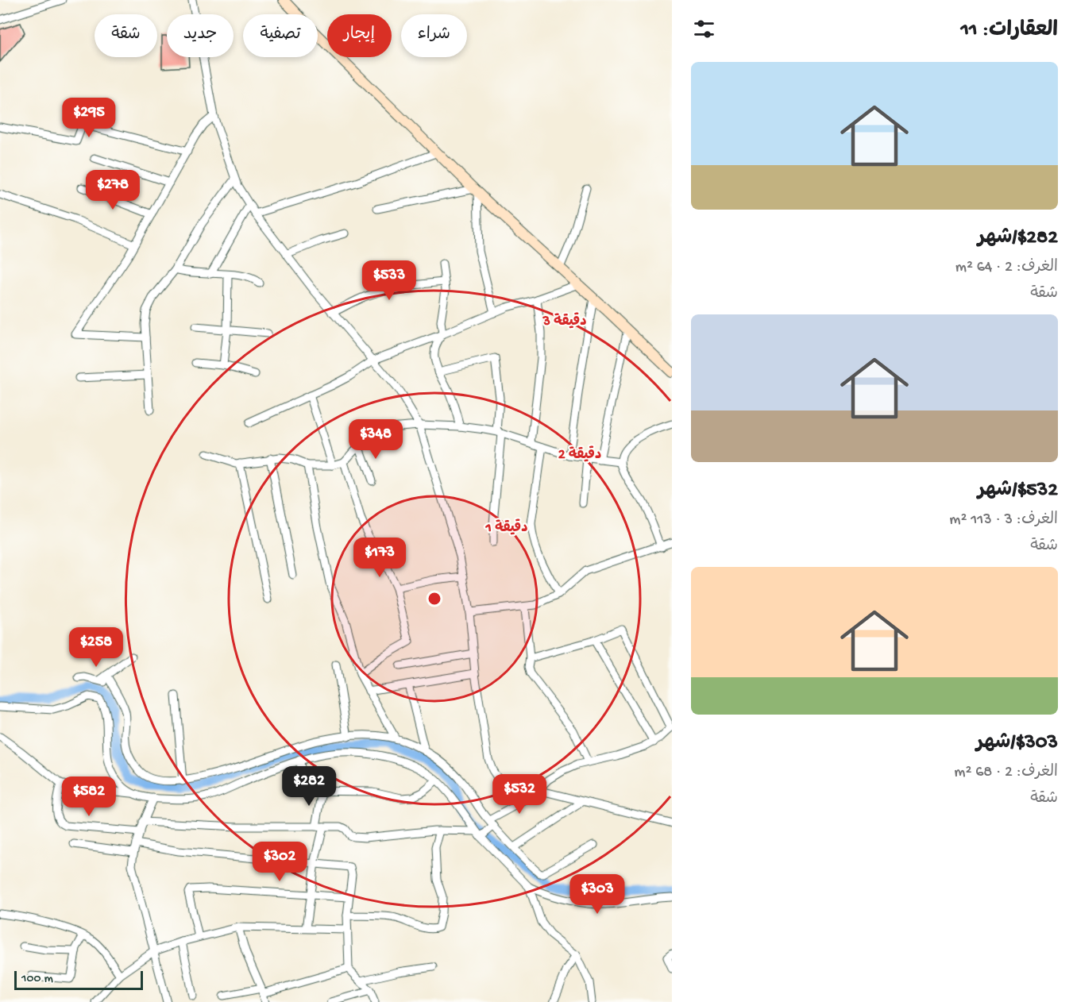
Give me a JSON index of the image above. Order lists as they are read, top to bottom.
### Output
{
  "scale_bar": "100 m",
  "page": {
    "heading": "العقارات: 11",
    "chip": [
      "شراء",
      "إيجار",
      "تصفية",
      "جديد",
      "شقة"
    ],
    "list": [
      {
        "name": "$282/شهر",
        "note": "الغرف: 2 · 64 m² · شقة"
      },
      {
        "name": "$532/شهر",
        "note": "الغرف: 3 · 113 m² · شقة"
      },
      {
        "name": "$303/شهر",
        "note": "الغرف: 2 · 68 m² · شقة"
      }
    ],
    "price": [
      "$295",
      "$278",
      "$533",
      "$348",
      "$173",
      "$258",
      "$282",
      "$532",
      "$582",
      "$302",
      "$303"
    ],
    "scale": "100 m"
  },
  "rings": ["3 دقيقة", "2 دقيقة", "1 دقيقة"]
}
